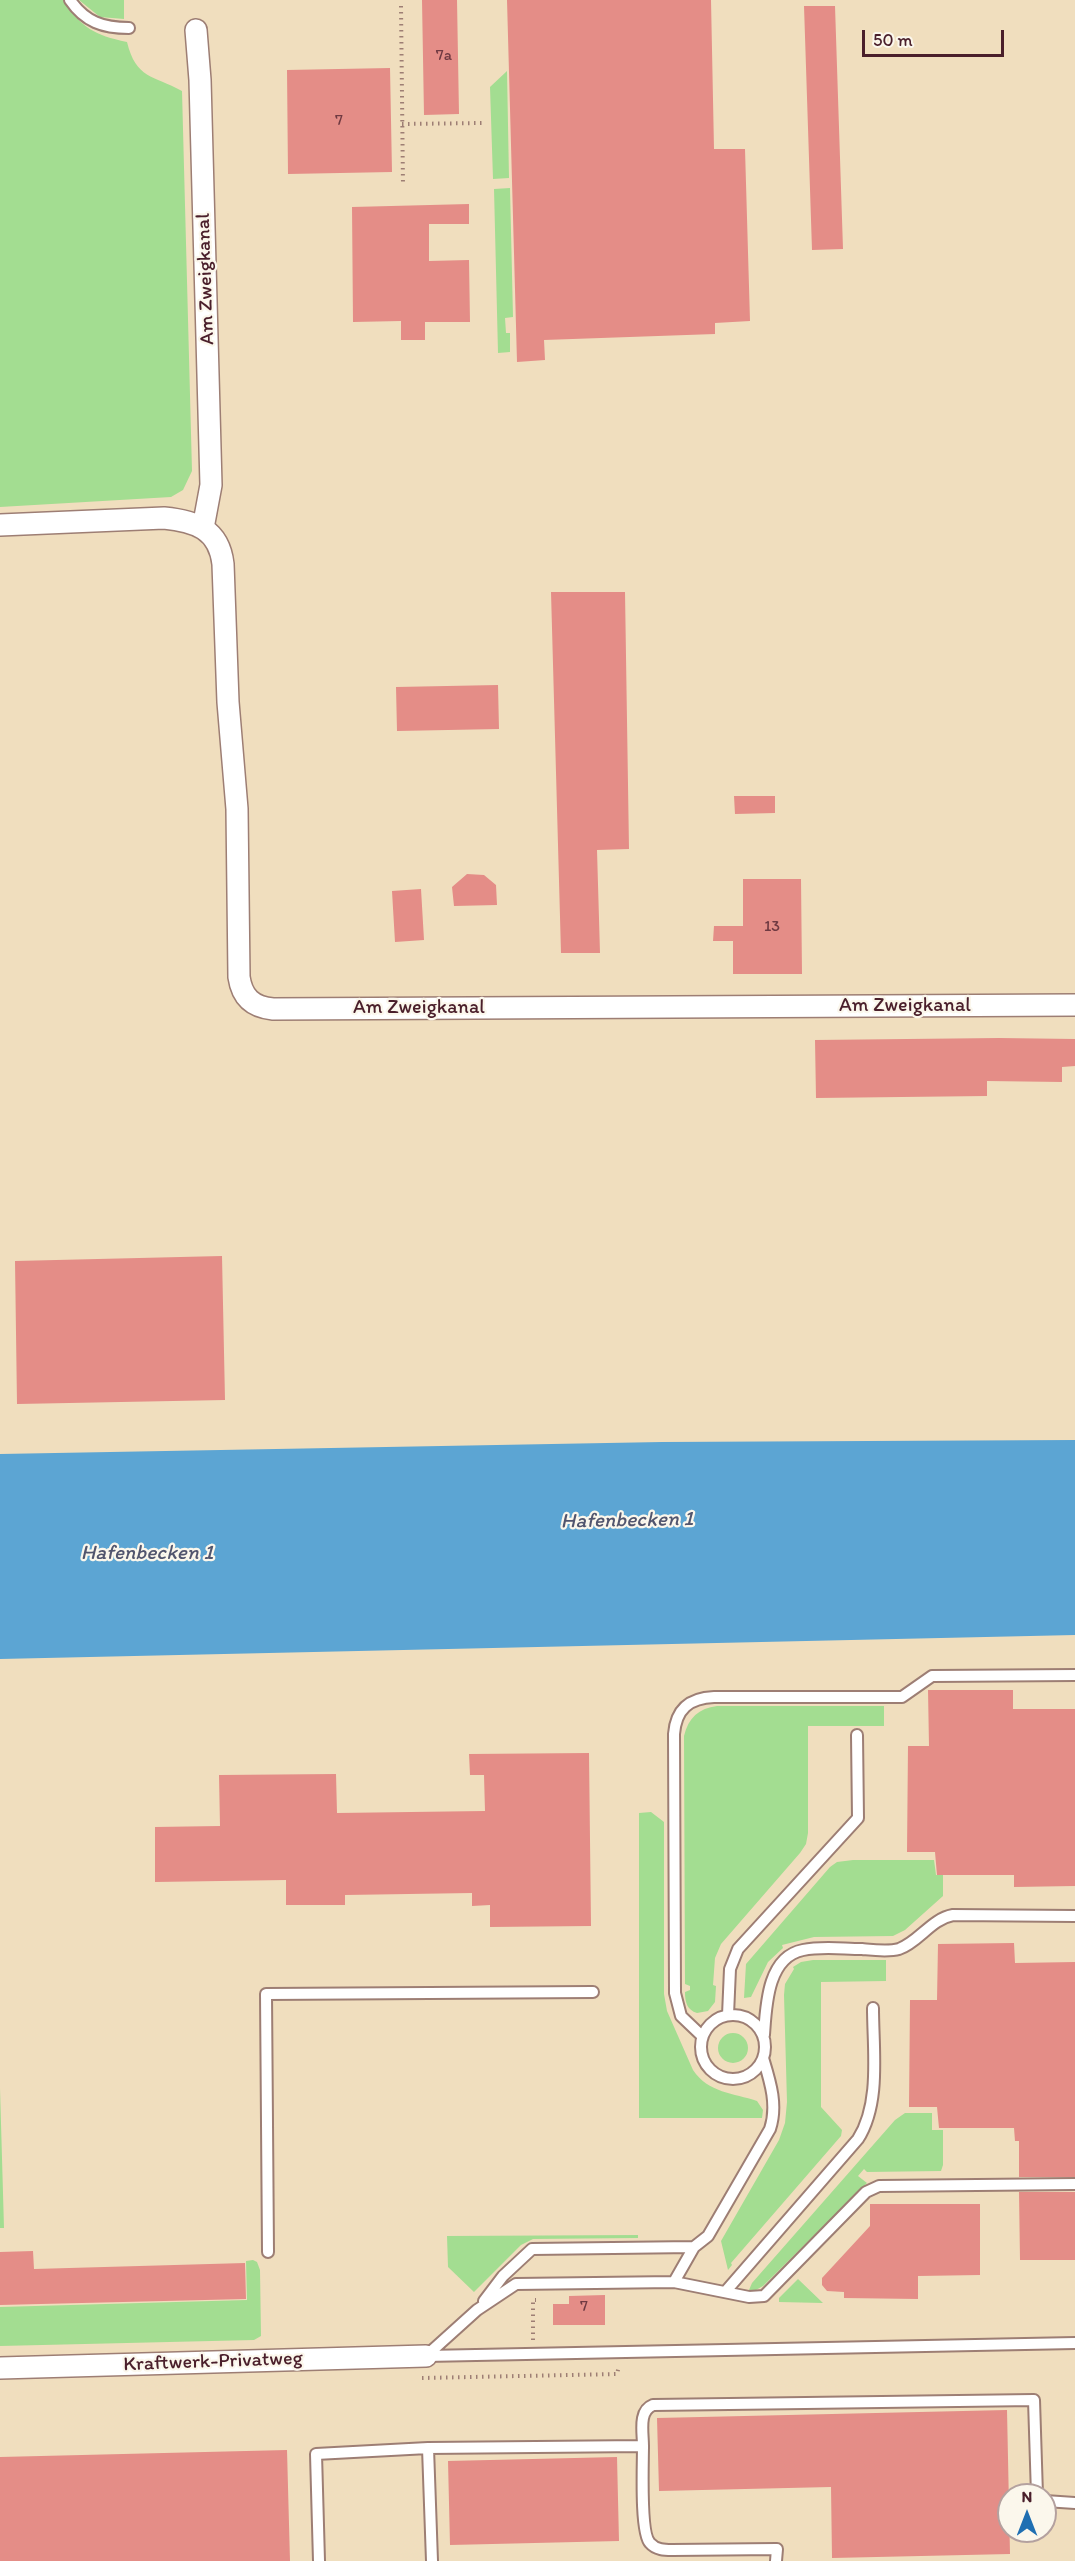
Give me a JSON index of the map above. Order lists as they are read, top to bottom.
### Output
{
  "streets": {
    "street": ["Am Zweigkanal", "Kraftwerk-Privatweg"]
  },
  "water": ["Hafenbecken 1"],
  "house_numbers": [
    "7a",
    "7",
    "13",
    "7"
  ],
  "scale_bar": "50 m",
  "north": "top"
}
